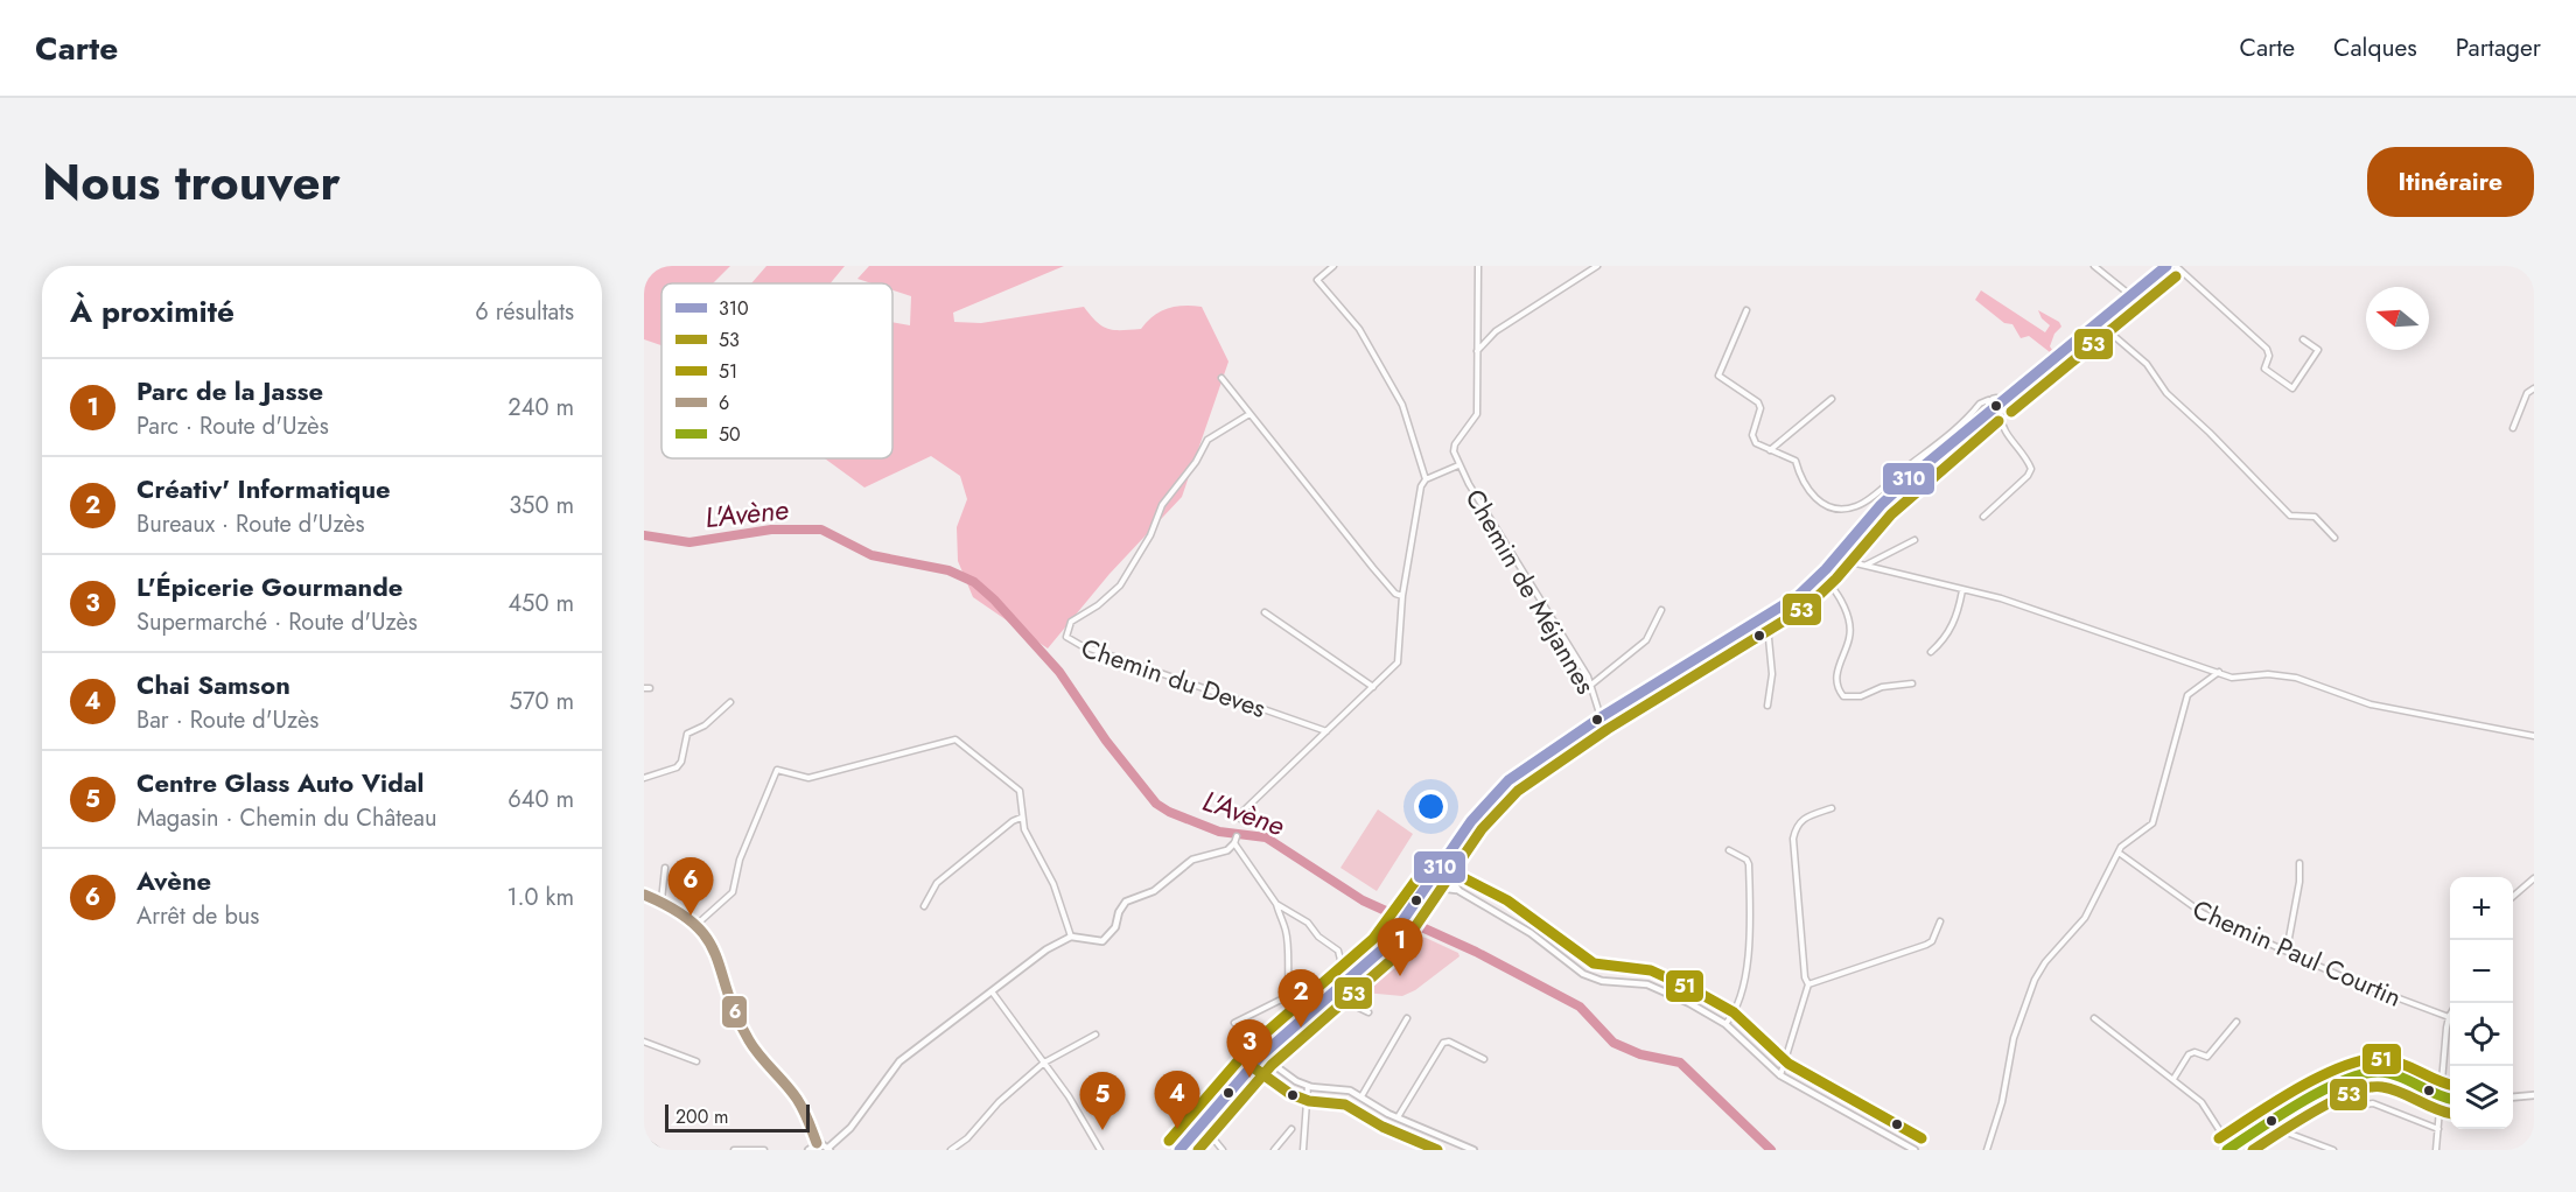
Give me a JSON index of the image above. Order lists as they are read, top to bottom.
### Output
{
  "streets": {
    "street": ["Chemin de Méjannes", "Chemin du Deves", "Chemin Paul Courtin"]
  },
  "water": ["L'Avène"],
  "lines": [
    "transit line 310",
    "transit line 53",
    "transit line 51",
    "transit line 6",
    "transit line 50"
  ],
  "legend": [
    "310",
    "53",
    "51",
    "6",
    "50"
  ],
  "scale_bar": "200 m",
  "north": "left",
  "page": {
    "header": "Carte",
    "nav": ["Carte", "Calques", "Partager"],
    "title": "Nous trouver",
    "buttons": "Itinéraire",
    "heading": ["À proximité", "6 résultats"],
    "list": [
      {
        "mark": "1",
        "name": "Parc de la Jasse",
        "note": "Parc · Route d'Uzès",
        "value": "240 m"
      },
      {
        "mark": "2",
        "name": "Créativ' Informatique",
        "note": "Bureaux · Route d'Uzès",
        "value": "350 m"
      },
      {
        "mark": "3",
        "name": "L'Épicerie Gourmande",
        "note": "Supermarché · Route d'Uzès",
        "value": "450 m"
      },
      {
        "mark": "4",
        "name": "Chai Samson",
        "note": "Bar · Route d'Uzès",
        "value": "570 m"
      },
      {
        "mark": "5",
        "name": "Centre Glass Auto Vidal",
        "note": "Magasin · Chemin du Château",
        "value": "640 m"
      },
      {
        "mark": "6",
        "name": "Avène",
        "note": "Arrêt de bus",
        "value": "1.0 km"
      }
    ],
    "pins": [
      "6",
      "1",
      "2",
      "3",
      "4",
      "5"
    ],
    "map_buttons": ["+", "−"],
    "scale": "200 m"
  }
}
